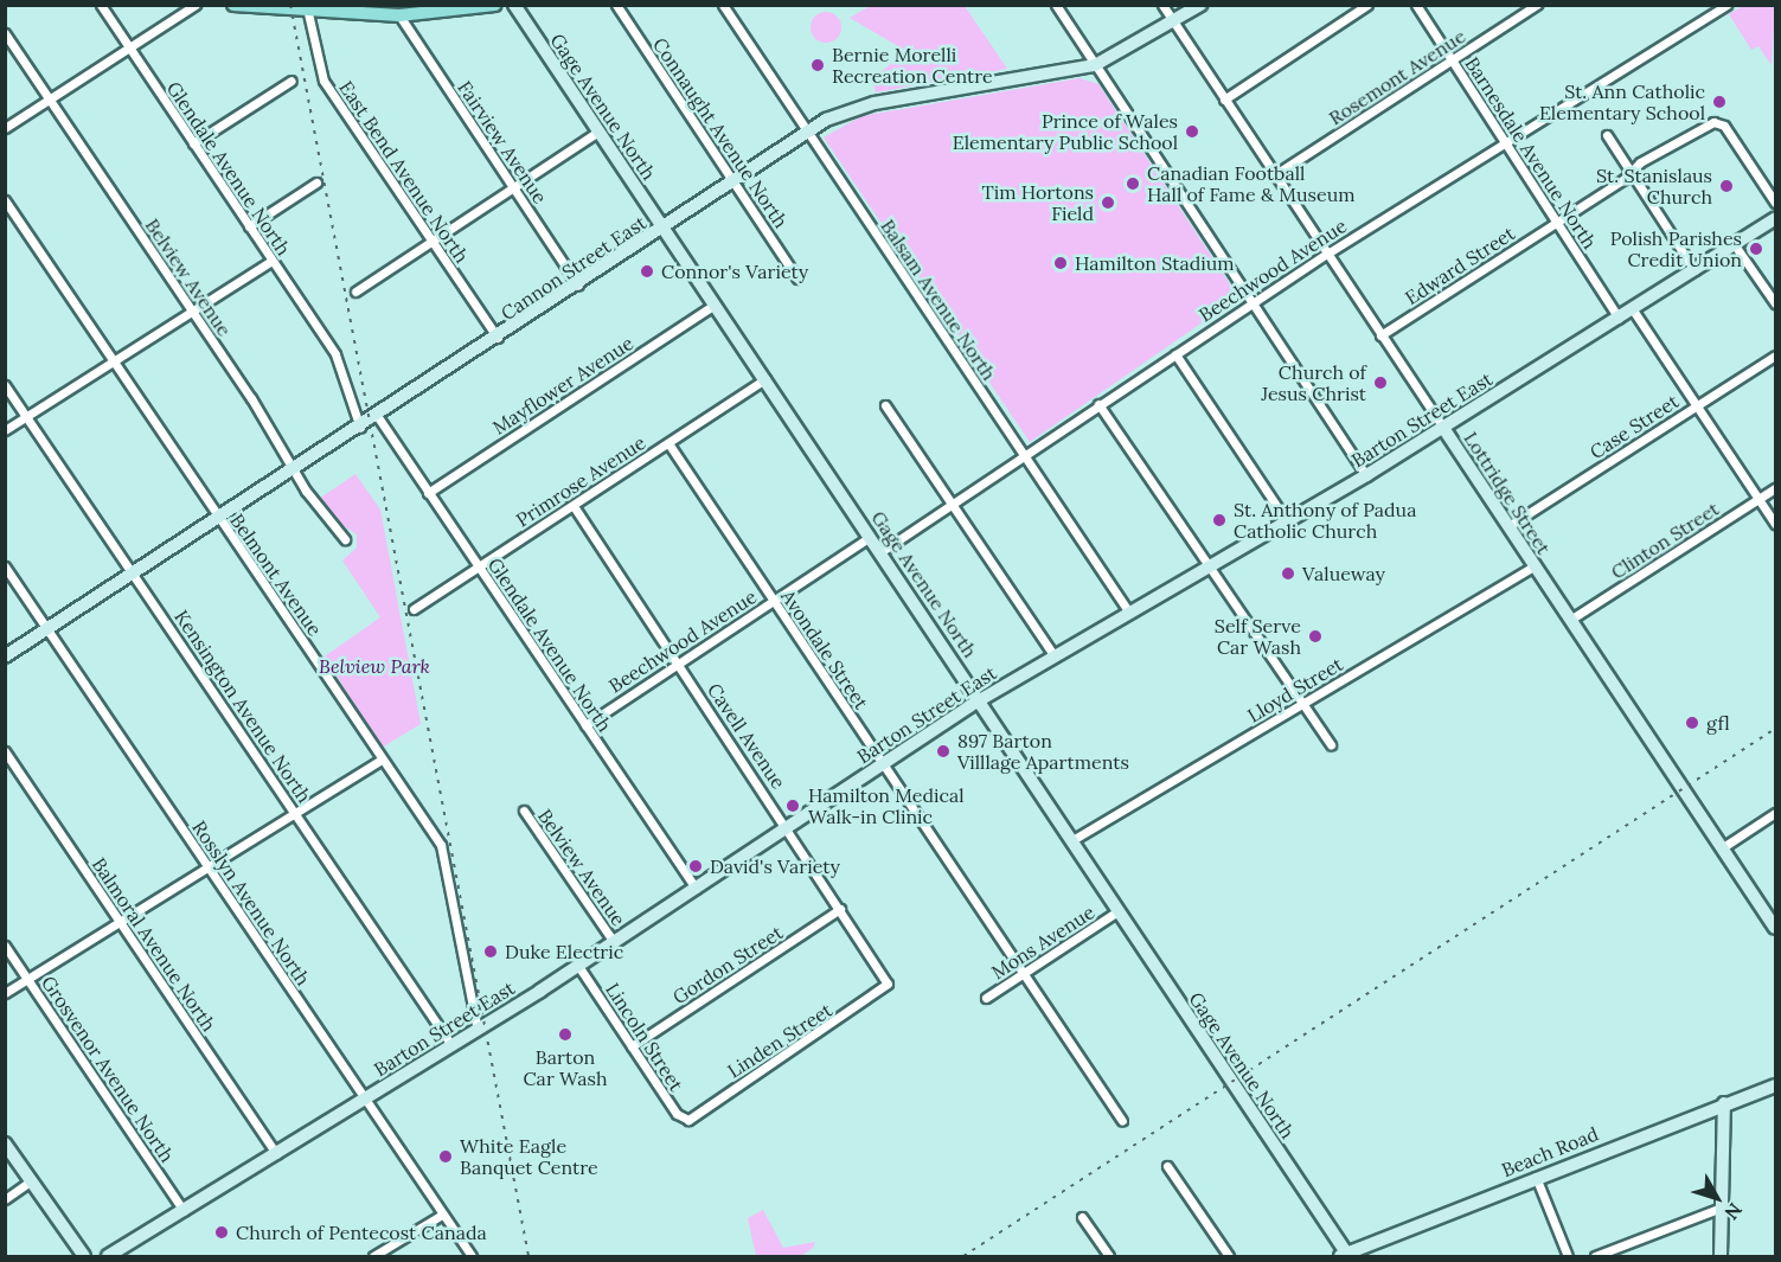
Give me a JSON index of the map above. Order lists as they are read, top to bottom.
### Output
{
  "streets": {
    "main road": [
      "Gage Avenue North",
      "Cannon Street East",
      "Barton Street East",
      "Lottridge Street",
      "Beach Road"
    ],
    "street": [
      "Rosemont Avenue",
      "Connaught Avenue North",
      "Fairview Avenue",
      "Barnesdale Avenue North",
      "Glendale Avenue North",
      "East Bend Avenue North",
      "Edward Street",
      "Beechwood Avenue",
      "Belview Avenue",
      "Balsam Avenue North",
      "Mayflower Avenue",
      "Case Street",
      "Primrose Avenue",
      "Clinton Street",
      "Belmont Avenue",
      "Avondale Street",
      "Lloyd Street",
      "Kensington Avenue North",
      "Cavell Avenue",
      "Rosslyn Avenue North",
      "Mons Avenue",
      "Balmoral Avenue North",
      "Gordon Street",
      "Lincoln Street",
      "Linden Street",
      "Grosvenor Avenue North"
    ]
  },
  "crossings": [
    ["Rosemont Avenue", "Barnesdale Avenue North"],
    ["Rosemont Avenue", "Lottridge Street"],
    ["Gage Avenue North", "Cannon Street East"],
    ["Gage Avenue North", "Beechwood Avenue"],
    ["Gage Avenue North", "Mayflower Avenue"],
    ["Gage Avenue North", "Barton Street East"],
    ["Gage Avenue North", "Primrose Avenue"],
    ["Gage Avenue North", "Lloyd Street"],
    ["Gage Avenue North", "Mons Avenue"],
    ["Gage Avenue North", "Beach Road"],
    ["Connaught Avenue North", "Cannon Street East"],
    ["Fairview Avenue", "Cannon Street East"],
    ["Barnesdale Avenue North", "Edward Street"],
    ["Barnesdale Avenue North", "Beechwood Avenue"],
    ["Barnesdale Avenue North", "Barton Street East"],
    ["Glendale Avenue North", "Cannon Street East"],
    ["Glendale Avenue North", "Beechwood Avenue"],
    ["Glendale Avenue North", "Mayflower Avenue"],
    ["Glendale Avenue North", "Barton Street East"],
    ["Glendale Avenue North", "Primrose Avenue"],
    ["East Bend Avenue North", "Cannon Street East"],
    ["Edward Street", "Lottridge Street"],
    ["Cannon Street East", "Belview Avenue"],
    ["Cannon Street East", "Balsam Avenue North"],
    ["Cannon Street East", "Lottridge Street"],
    ["Cannon Street East", "Belmont Avenue"],
    ["Cannon Street East", "Kensington Avenue North"],
    ["Cannon Street East", "Rosslyn Avenue North"],
    ["Beechwood Avenue", "Balsam Avenue North"],
    ["Beechwood Avenue", "Lottridge Street"],
    ["Beechwood Avenue", "Avondale Street"],
    ["Beechwood Avenue", "Cavell Avenue"],
    ["Belview Avenue", "Barton Street East"],
    ["Balsam Avenue North", "Barton Street East"],
    ["Barton Street East", "Lottridge Street"],
    ["Barton Street East", "Belmont Avenue"],
    ["Barton Street East", "Avondale Street"],
    ["Barton Street East", "Kensington Avenue North"],
    ["Barton Street East", "Cavell Avenue"],
    ["Barton Street East", "Rosslyn Avenue North"],
    ["Barton Street East", "Balmoral Avenue North"],
    ["Barton Street East", "Lincoln Street"],
    ["Barton Street East", "Grosvenor Avenue North"],
    ["Case Street", "Lottridge Street"],
    ["Primrose Avenue", "Avondale Street"],
    ["Primrose Avenue", "Cavell Avenue"],
    ["Lottridge Street", "Clinton Street"],
    ["Lottridge Street", "Lloyd Street"],
    ["Avondale Street", "Mons Avenue"],
    ["Cavell Avenue", "Gordon Street"],
    ["Cavell Avenue", "Linden Street"],
    ["Gordon Street", "Lincoln Street"],
    ["Lincoln Street", "Linden Street"]
  ],
  "parks": ["Belview Park"],
  "places": [
    "Bernie Morelli Recreation Centre",
    "St. Ann Catholic Elementary School",
    "Prince of Wales Elementary Public School",
    "Canadian Football Hall of Fame & Museum",
    "St. Stanislaus Church",
    "Tim Hortons Field",
    "Polish Parishes Credit Union",
    "Hamilton Stadium",
    "Connor's Variety",
    "Church of Jesus Christ",
    "St. Anthony of Padua Catholic Church",
    "Valueway",
    "Self Serve Car Wash",
    "gfl",
    "897 Barton Villlage Apartments",
    "Hamilton Medical Walk-in Clinic",
    "David's Variety",
    "Duke Electric",
    "Barton Car Wash",
    "White Eagle Banquet Centre",
    "Church of Pentecost Canada"
  ],
  "north": "bottom right"
}
